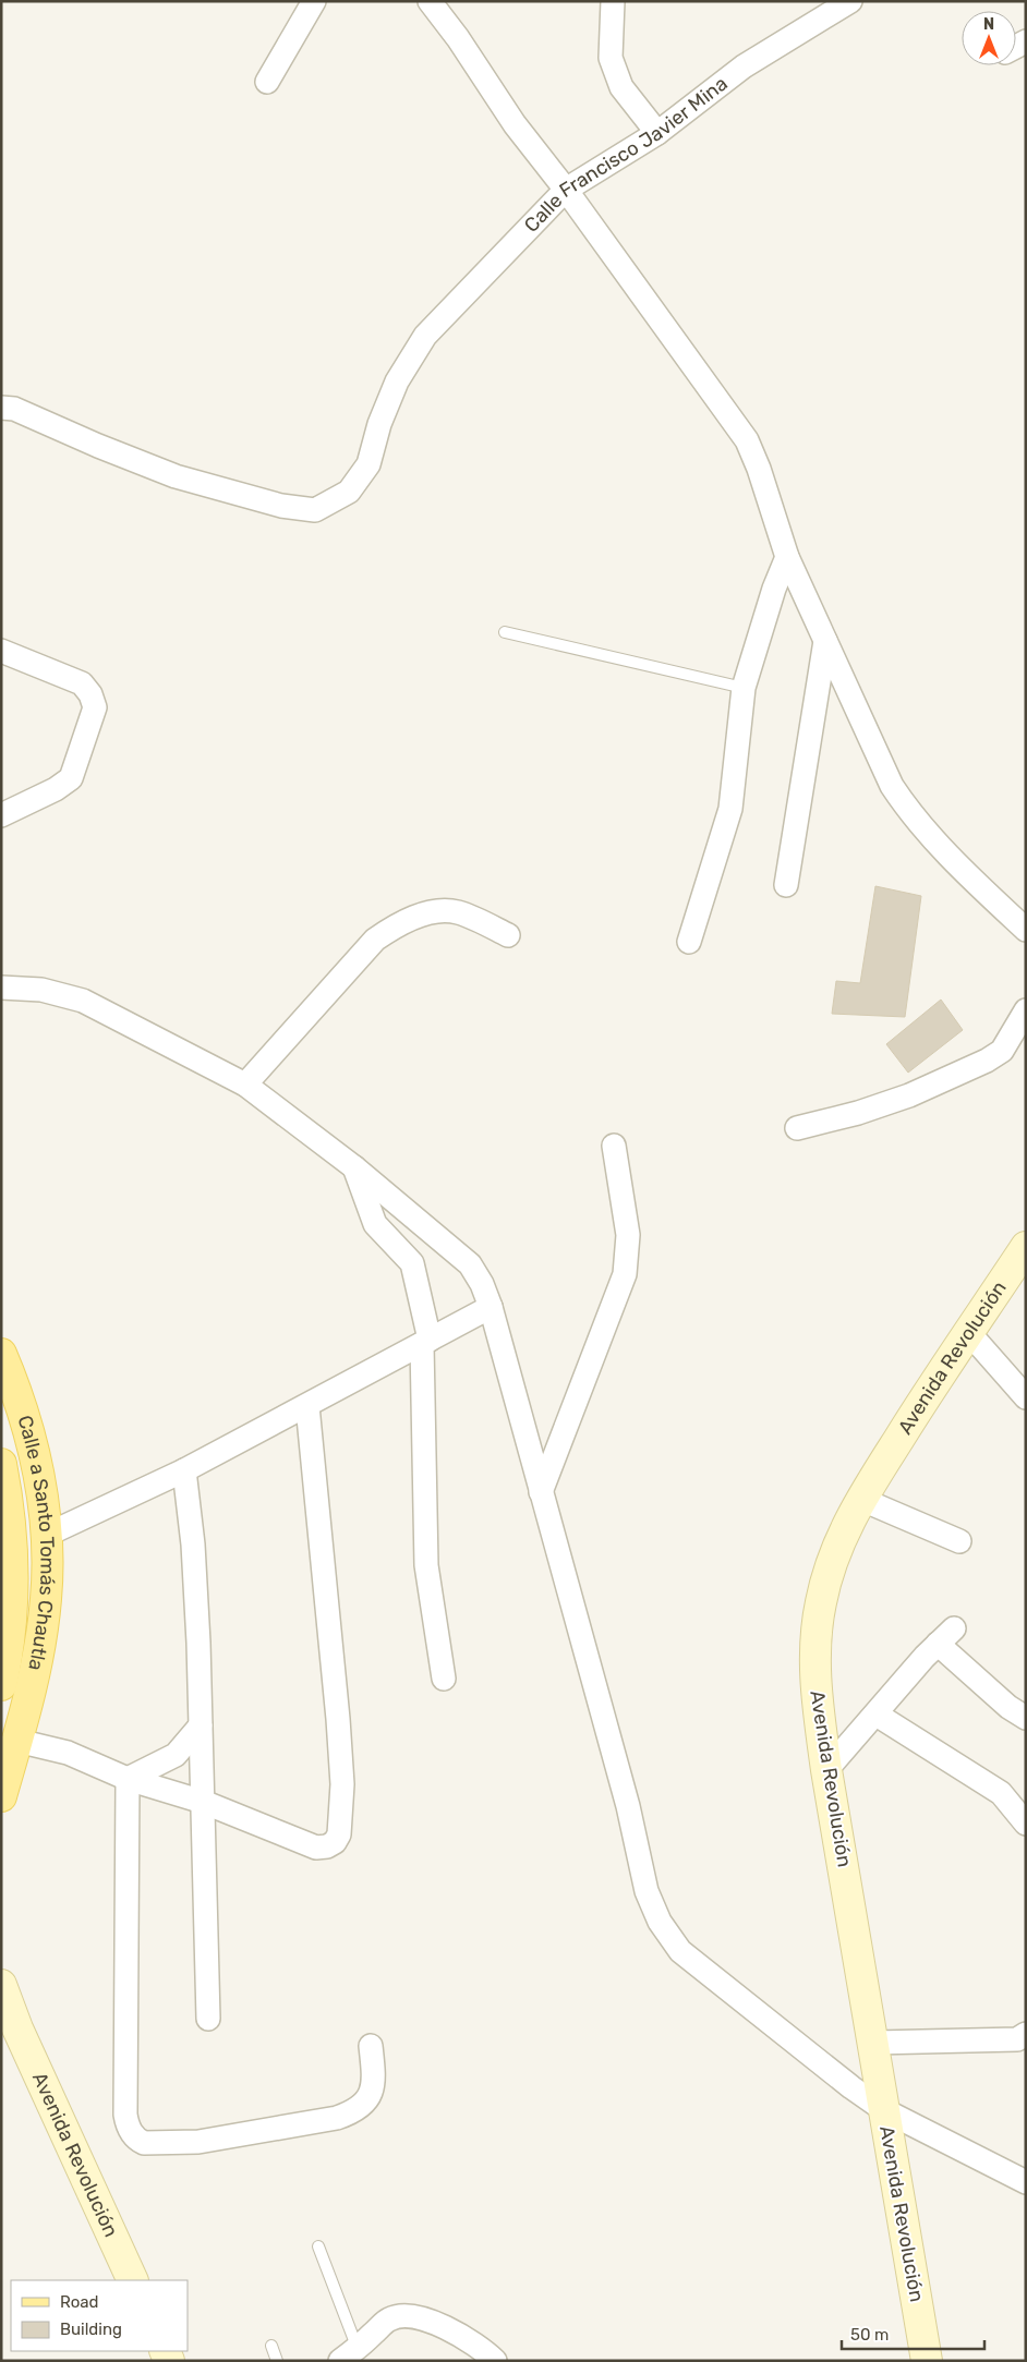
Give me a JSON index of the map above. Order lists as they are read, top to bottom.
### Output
{
  "streets": {
    "main road": ["Calle a Santo Tomás Chautla"],
    "street": ["Calle Francisco Javier Mina", "Avenida Revolución"]
  },
  "legend": ["Road", "Building"],
  "scale_bar": "50 m",
  "north": "top"
}
